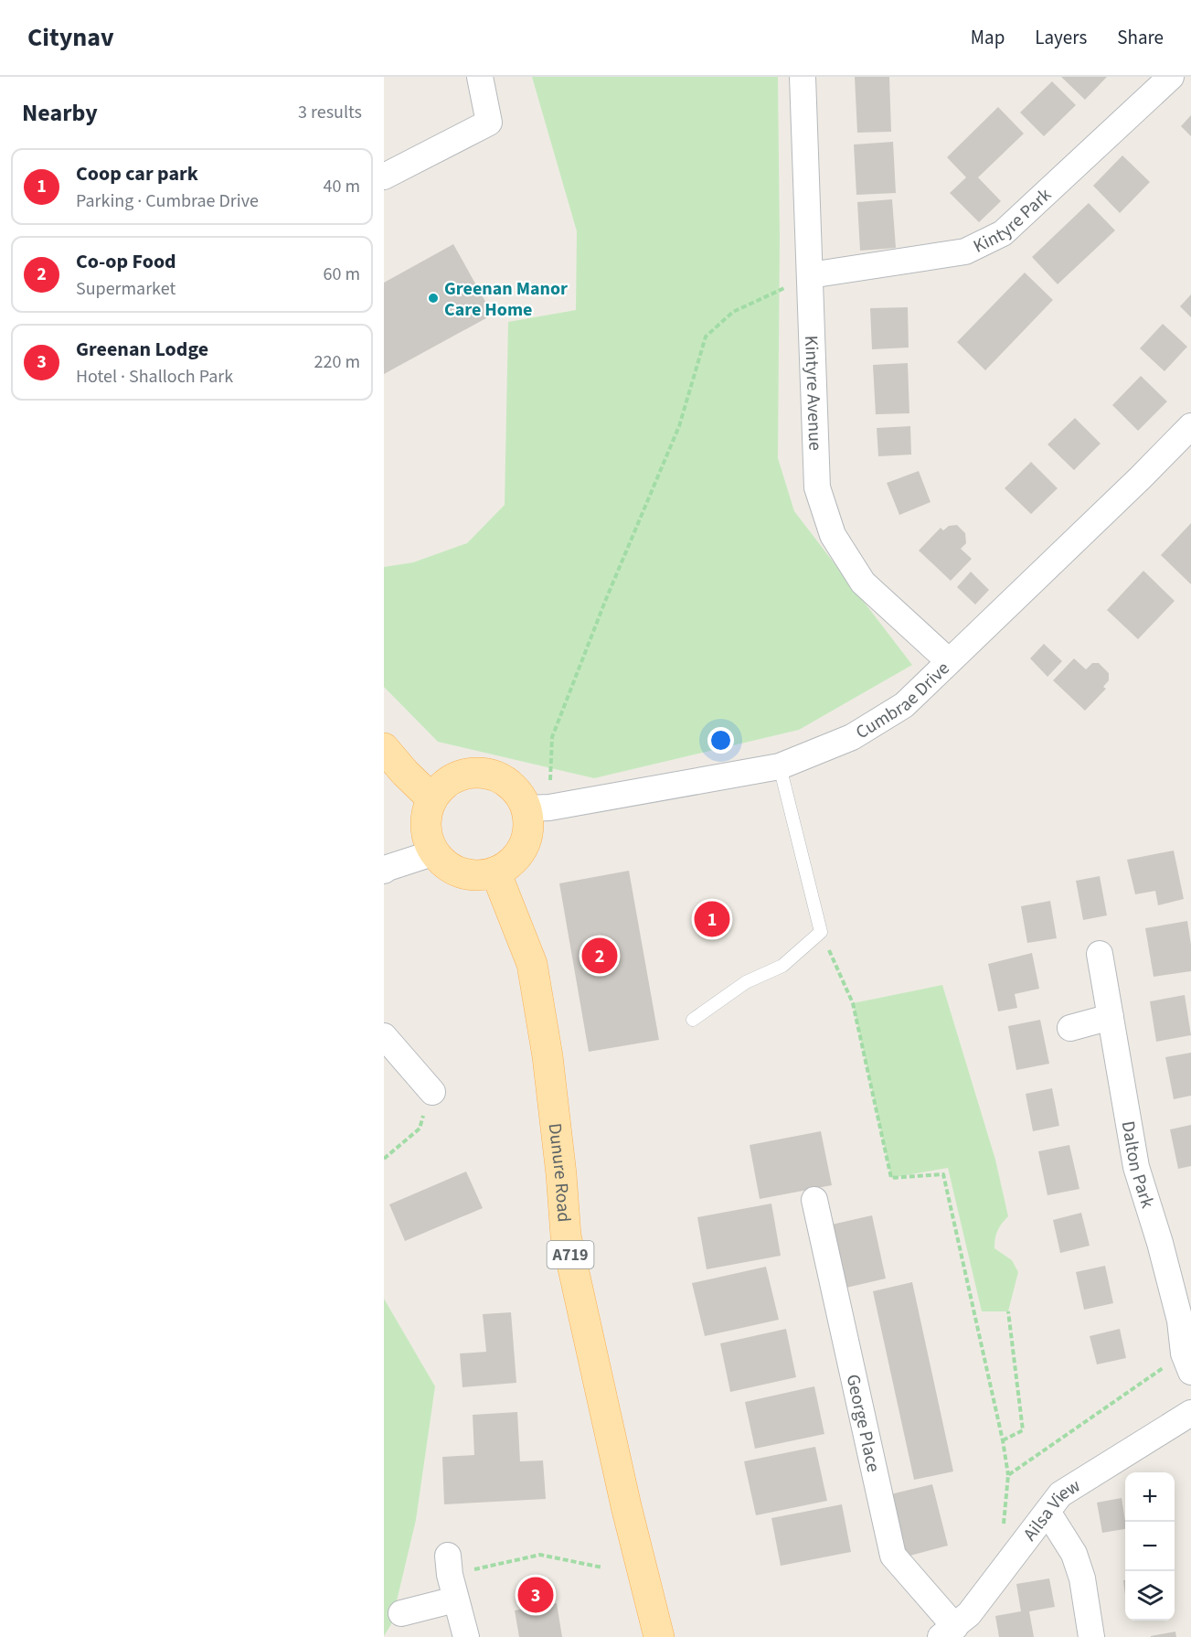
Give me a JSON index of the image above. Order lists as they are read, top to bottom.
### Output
{
  "streets": {
    "main road": ["Dunure Road", "A719"],
    "street": [
      "Kintyre Park",
      "Kintyre Avenue",
      "Cumbrae Drive",
      "Dalton Park",
      "George Place",
      "Ailsa View"
    ]
  },
  "crossings": [
    ["Kintyre Park", "Kintyre Avenue"],
    ["Kintyre Avenue", "Cumbrae Drive"],
    ["Cumbrae Drive", "Dunure Road"],
    ["George Place", "Ailsa View"]
  ],
  "places": ["Greenan Manor Care Home"],
  "page": {
    "header": "Citynav",
    "nav": ["Map", "Layers", "Share"],
    "heading": ["Nearby", "3 results"],
    "list": [
      {
        "mark": "1",
        "name": "Coop car park",
        "note": "Parking · Cumbrae Drive",
        "value": "40 m"
      },
      {
        "mark": "2",
        "name": "Co-op Food",
        "note": "Supermarket",
        "value": "60 m"
      },
      {
        "mark": "3",
        "name": "Greenan Lodge",
        "note": "Hotel · Shalloch Park",
        "value": "220 m"
      }
    ],
    "pins": ["1", "2", "3"],
    "map_buttons": ["+", "−"]
  }
}
